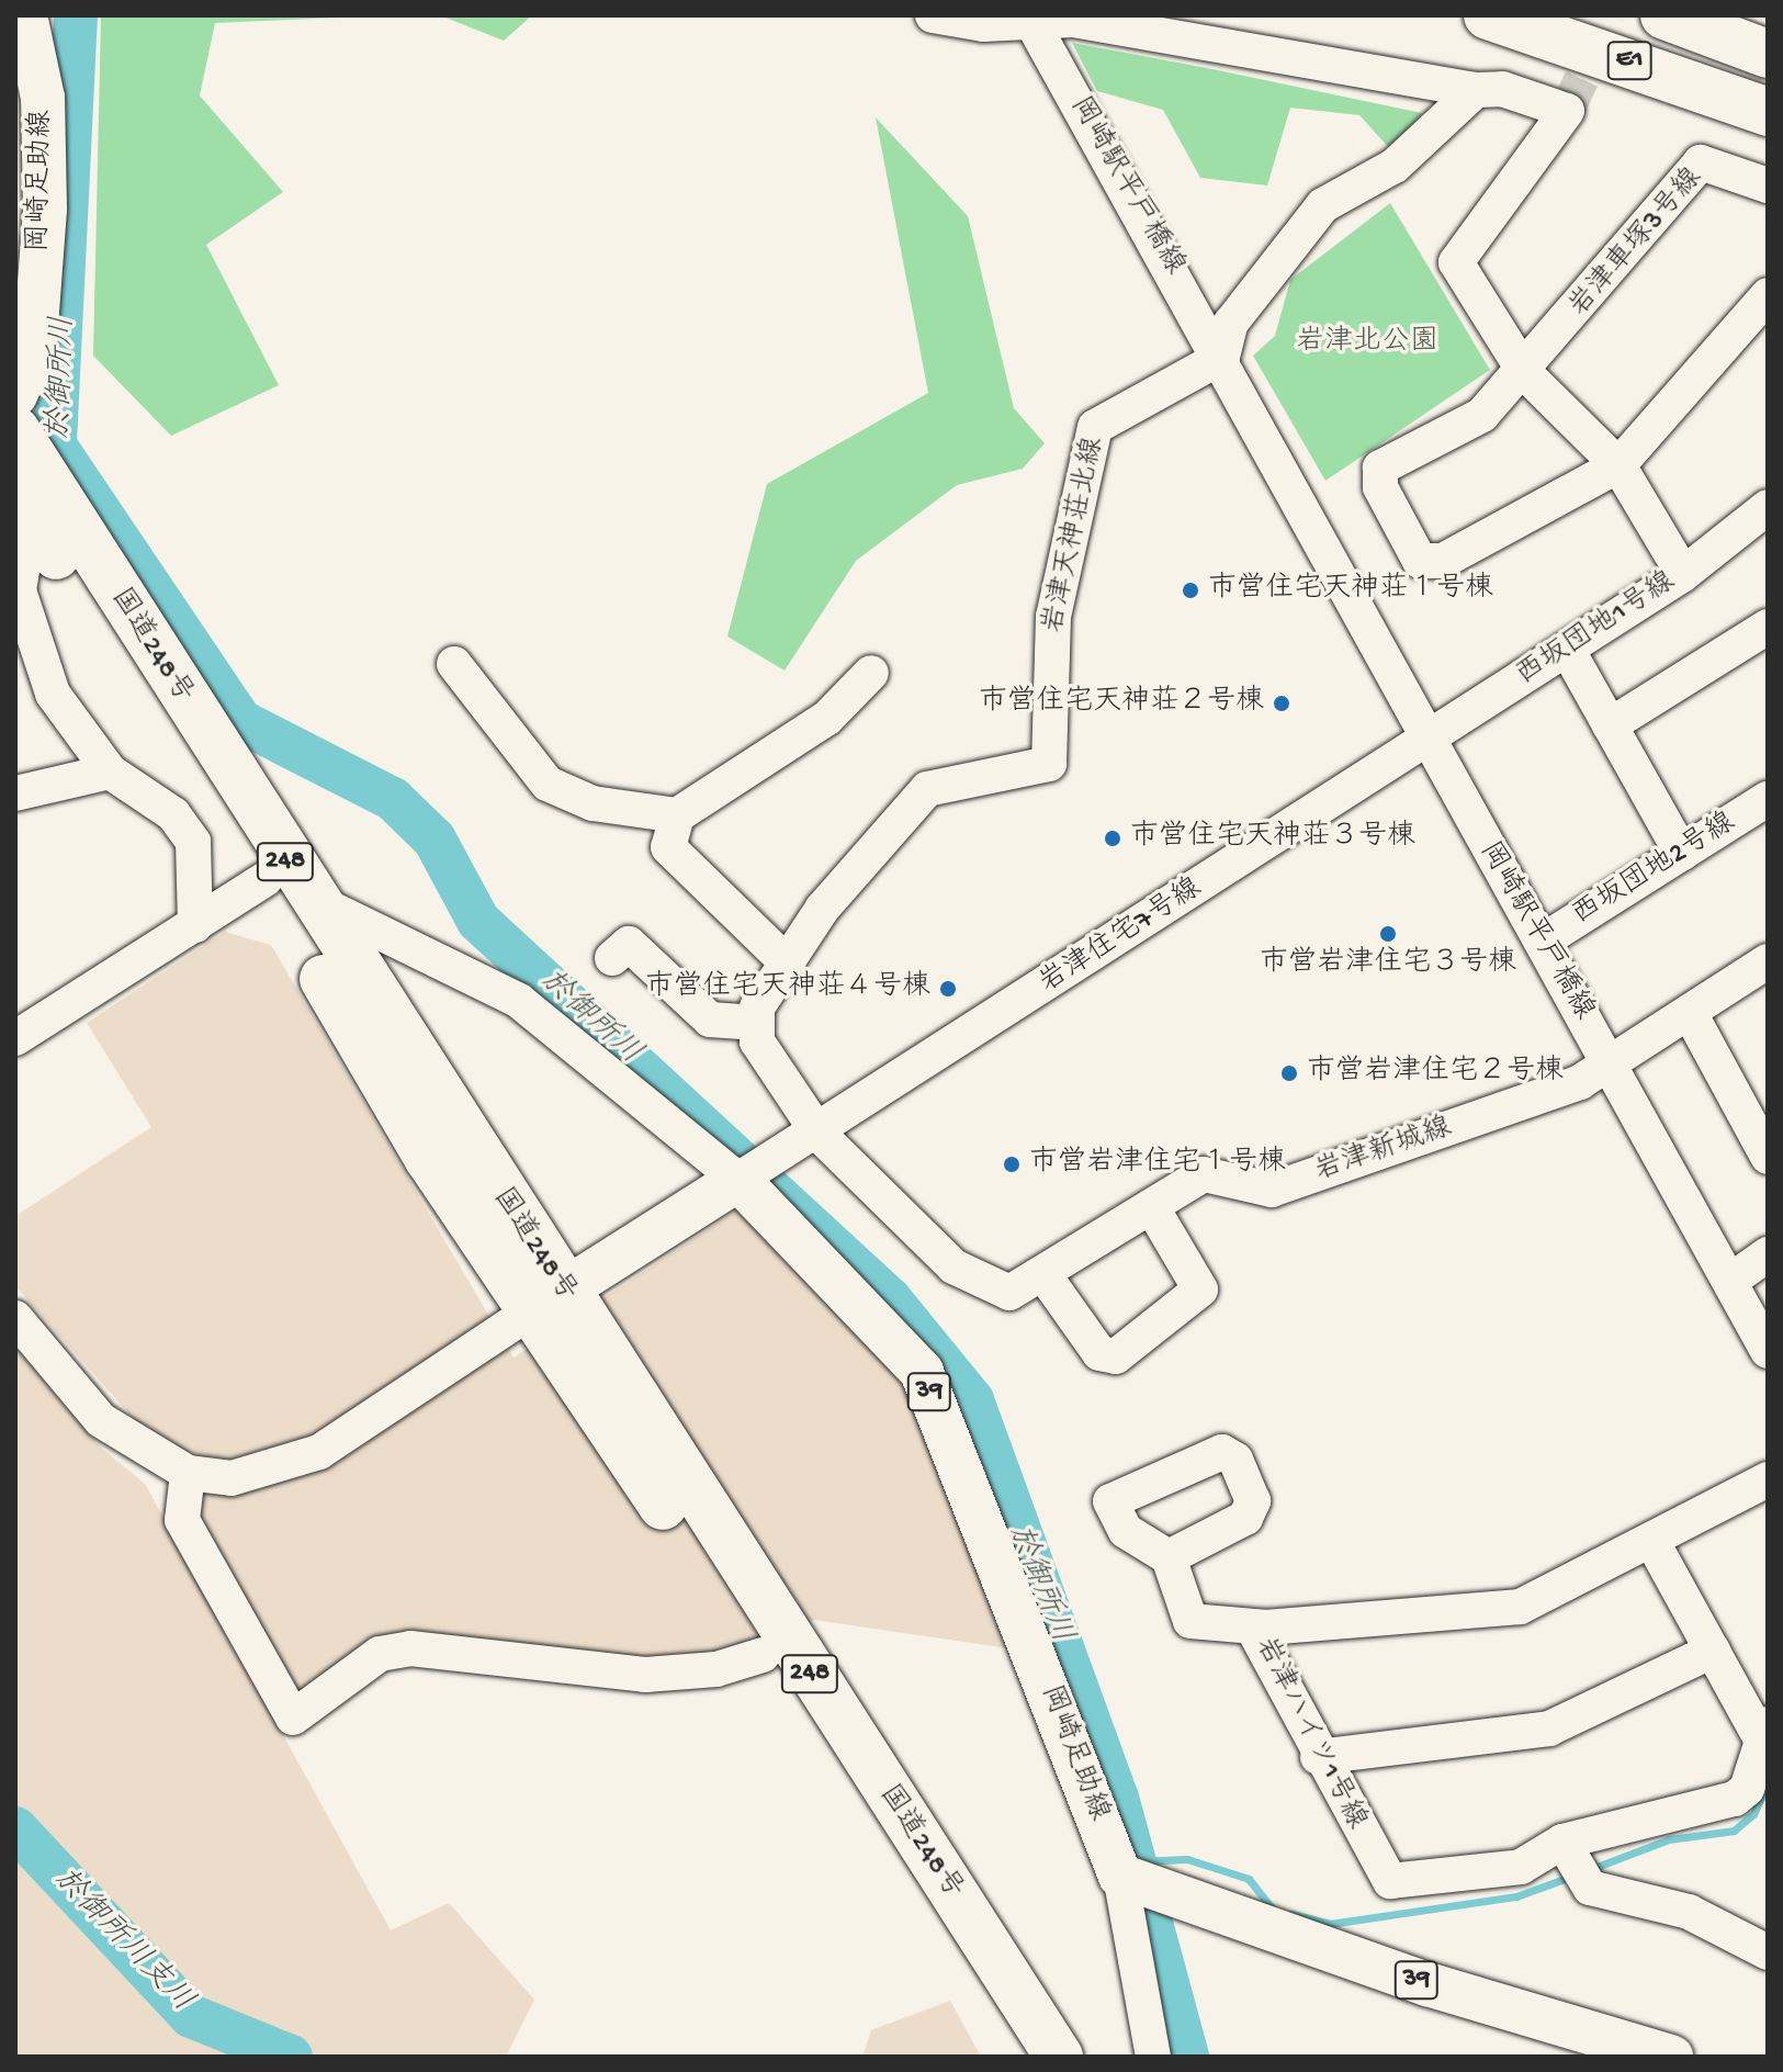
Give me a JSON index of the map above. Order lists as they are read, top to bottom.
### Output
{
  "streets": {
    "highway": ["E1", "国道248号", "248"],
    "main road": ["岡崎足助線", "39"],
    "street": [
      "岡崎駅平戸橋線",
      "岩津車塚3号線",
      "岩津天神荘北線",
      "西坂団地1号線",
      "西坂団地2号線",
      "岩津住宅7号線",
      "岩津新城線",
      "岩津ハイツ1号線"
    ]
  },
  "crossings": [
    ["岡崎足助線", "岩津住宅7号線"],
    ["岡崎足助線", "39"],
    ["岡崎駅平戸橋線", "岩津天神荘北線"],
    ["岡崎駅平戸橋線", "西坂団地1号線"],
    ["岡崎駅平戸橋線", "西坂団地2号線"],
    ["岡崎駅平戸橋線", "岩津住宅7号線"],
    ["岡崎駅平戸橋線", "岩津新城線"],
    ["西坂団地1号線", "岩津住宅7号線"],
    ["岩津住宅7号線", "岩津新城線"]
  ],
  "water": ["於御所川", "於御所川支川"],
  "parks": ["岩津北公園"],
  "places": [
    "市営住宅天神荘１号棟",
    "市営住宅天神荘２号棟",
    "市営住宅天神荘３号棟",
    "市営岩津住宅３号棟",
    "市営住宅天神荘４号棟",
    "市営岩津住宅２号棟",
    "市営岩津住宅１号棟"
  ]
}
